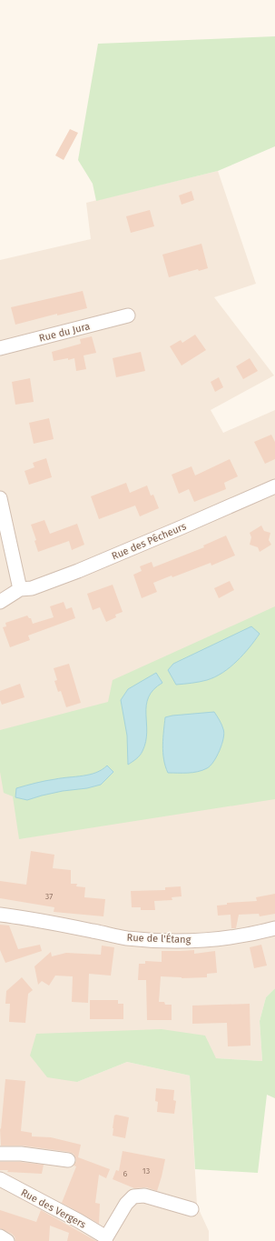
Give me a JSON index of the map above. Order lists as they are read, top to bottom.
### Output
{
  "streets": {
    "street": [
      "Rue du Jura",
      "Rue des Pêcheurs",
      "Rue de l'Étang",
      "Rue des Vergers"
    ]
  },
  "house_numbers": ["37", "13", "6"]
}
